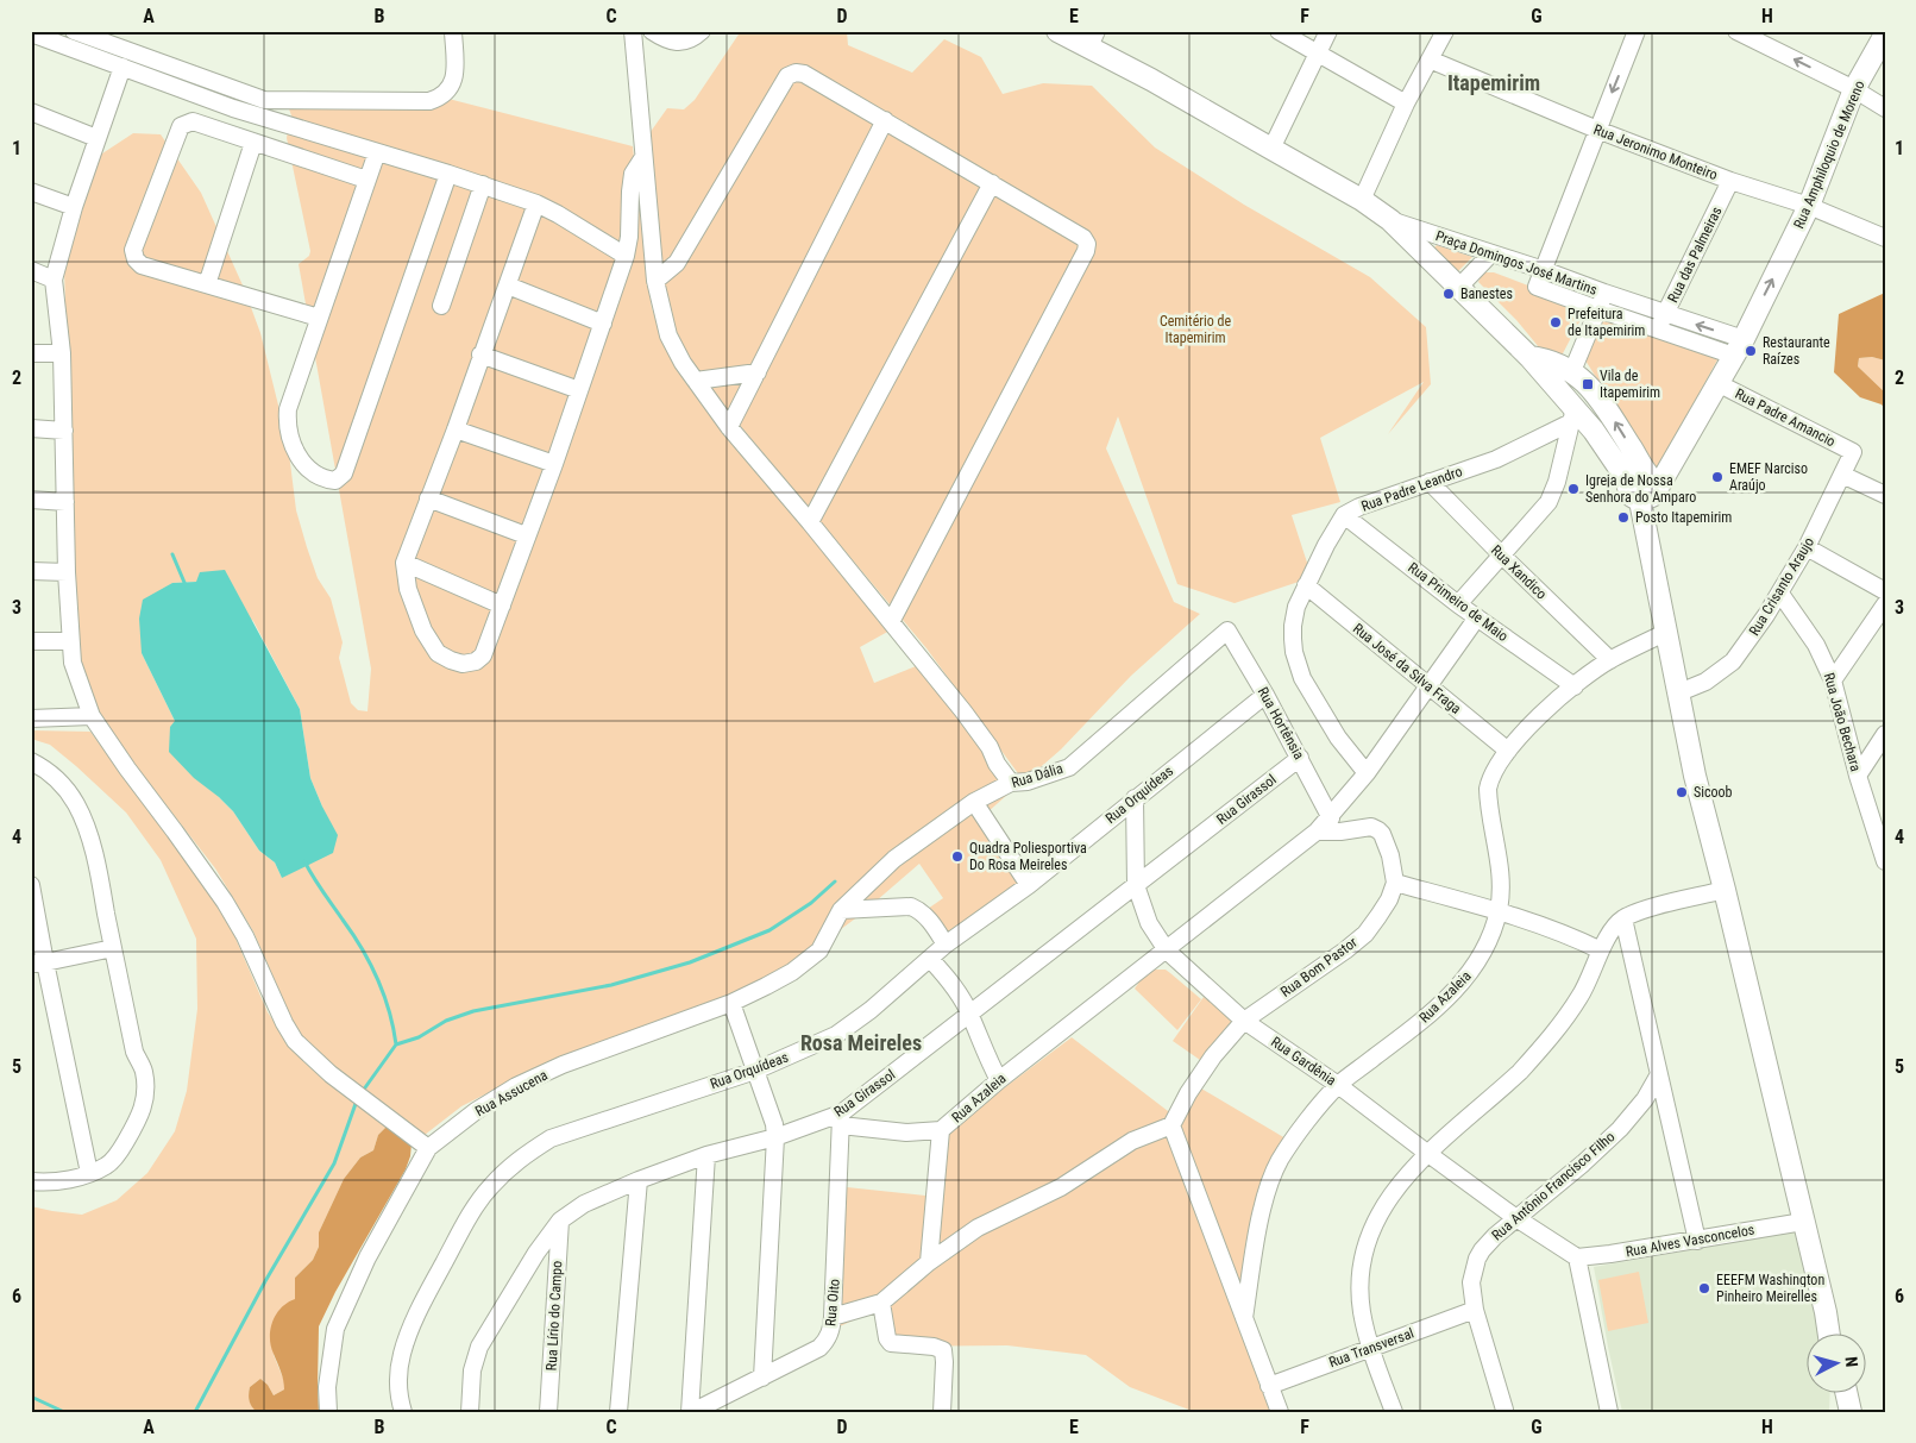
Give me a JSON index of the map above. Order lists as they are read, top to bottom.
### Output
{
  "streets": {
    "main road": ["Rua Amphiloquio de Moreno"],
    "street": [
      "Rua Jeronimo Monteiro",
      "Rua das Palmeiras",
      "Praça Domingos José Martins",
      "Rua Padre Amancio",
      "Rua Padre Leandro",
      "Rua Xandico",
      "Rua Crisanto Araujo",
      "Rua Primeiro de Maio",
      "Rua José da Silva Fraga",
      "Rua João Bechara",
      "Rua Hortênsia",
      "Rua Dália",
      "Rua Orquídeas",
      "Rua Girassol",
      "Rua Bom Pastor",
      "Rua Azaleia",
      "Rua Gardênia",
      "Rua Assucena",
      "Rua Antônio Francisco Filho",
      "Rua Alves Vasconcelos",
      "Rua Oito",
      "Rua Lírio do Campo",
      "Rua Transversal"
    ]
  },
  "crossings": [
    ["Rua Jeronimo Monteiro", "Rua Amphiloquio de Moreno"],
    ["Rua Jeronimo Monteiro", "Rua das Palmeiras"],
    ["Rua Amphiloquio de Moreno", "Praça Domingos José Martins"],
    ["Rua Amphiloquio de Moreno", "Rua Padre Amancio"],
    ["Rua das Palmeiras", "Praça Domingos José Martins"],
    ["Rua Padre Amancio", "Rua Crisanto Araujo"],
    ["Rua Padre Leandro", "Rua Xandico"],
    ["Rua Padre Leandro", "Rua Primeiro de Maio"],
    ["Rua Padre Leandro", "Rua José da Silva Fraga"],
    ["Rua Padre Leandro", "Rua Azaleia"],
    ["Rua Xandico", "Rua Azaleia"],
    ["Rua Crisanto Araujo", "Rua João Bechara"],
    ["Rua Primeiro de Maio", "Rua Azaleia"],
    ["Rua José da Silva Fraga", "Rua Azaleia"],
    ["Rua Hortênsia", "Rua Dália"],
    ["Rua Hortênsia", "Rua Orquídeas"],
    ["Rua Hortênsia", "Rua Girassol"],
    ["Rua Hortênsia", "Rua Azaleia"],
    ["Rua Dália", "Rua Assucena"],
    ["Rua Orquídeas", "Rua Gardênia"],
    ["Rua Girassol", "Rua Azaleia"],
    ["Rua Girassol", "Rua Gardênia"],
    ["Rua Girassol", "Rua Oito"],
    ["Rua Girassol", "Rua Lírio do Campo"],
    ["Rua Bom Pastor", "Rua Gardênia"],
    ["Rua Azaleia", "Rua Gardênia"],
    ["Rua Azaleia", "Rua Oito"],
    ["Rua Gardênia", "Rua Antônio Francisco Filho"],
    ["Rua Gardênia", "Rua Alves Vasconcelos"],
    ["Rua Antônio Francisco Filho", "Rua Transversal"]
  ],
  "districts": ["Itapemirim", "Rosa Meireles"],
  "parks": ["Cemitério de Itapemirim"],
  "places": {
    "other": [
      "Banestes",
      "Prefeitura de Itapemirim",
      "Restaurante Raízes",
      "EMEF Narciso Araújo",
      "Igreja de Nossa Senhora do Amparo",
      "Posto Itapemirim",
      "Sicoob",
      "Quadra Poliesportiva Do Rosa Meireles",
      "EEEFM Washington Pinheiro Meirelles"
    ],
    "transit": ["Vila de Itapemirim"]
  },
  "north": "right",
  "grid": {
    "columns": [
      "A",
      "B",
      "C",
      "D",
      "E",
      "F",
      "G",
      "H"
    ],
    "rows": [
      "1",
      "2",
      "3",
      "4",
      "5",
      "6"
    ]
  }
}
